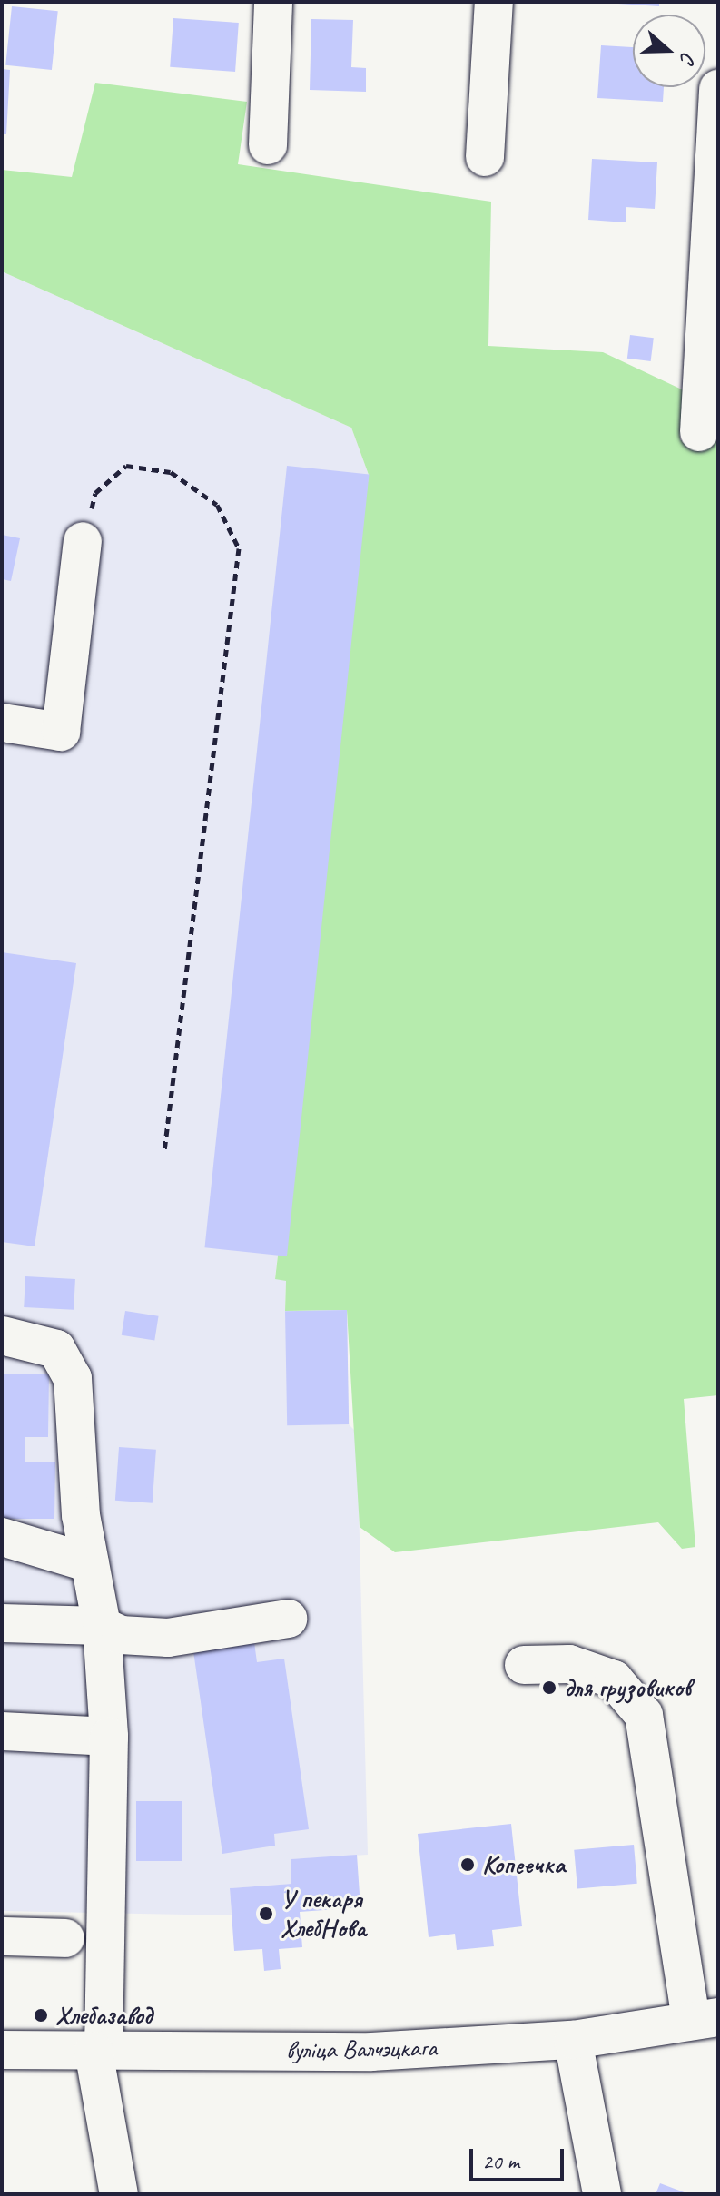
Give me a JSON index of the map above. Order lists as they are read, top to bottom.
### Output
{
  "streets": {
    "street": ["вуліца Валчэцкага"]
  },
  "places": [
    "для грузовиков",
    "Копеечка",
    "У пекаря ХлебНова",
    "Хлебазавод"
  ],
  "scale_bar": "20 m",
  "north": "right"
}
